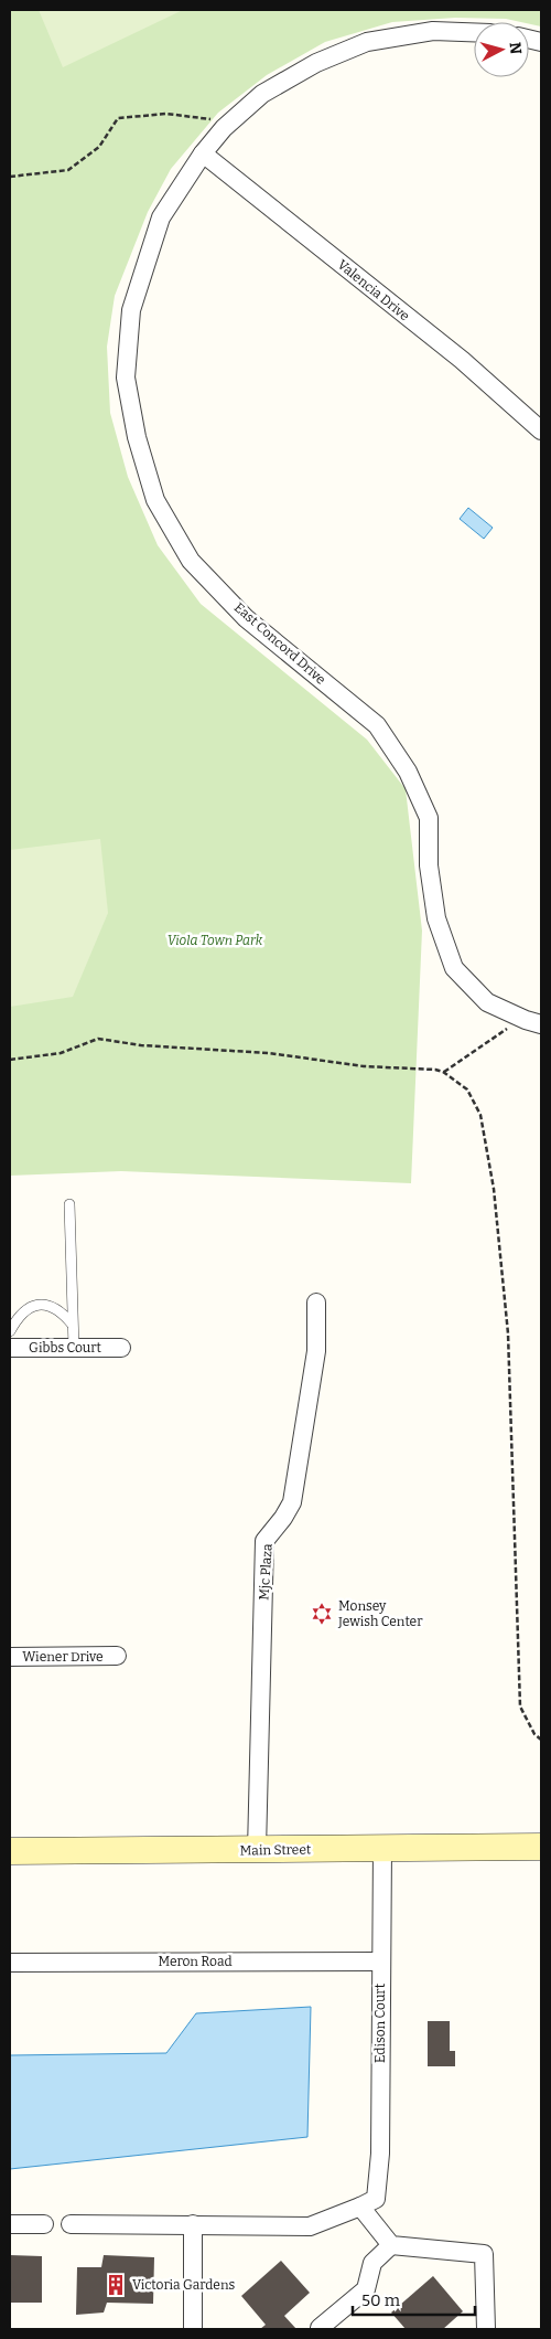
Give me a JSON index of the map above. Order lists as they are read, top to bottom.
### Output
{
  "streets": {
    "main road": ["Main Street"],
    "street": [
      "Valencia Drive",
      "East Concord Drive",
      "Gibbs Court",
      "Mjc Plaza",
      "Wiener Drive",
      "Meron Road",
      "Edison Court"
    ]
  },
  "crossings": [
    ["Valencia Drive", "East Concord Drive"],
    ["Mjc Plaza", "Main Street"],
    ["Main Street", "Edison Court"],
    ["Meron Road", "Edison Court"]
  ],
  "parks": ["Viola Town Park"],
  "places": {
    "synagogue": ["Monsey Jewish Center"],
    "building": ["Victoria Gardens"]
  },
  "scale_bar": "50 m",
  "north": "right"
}
